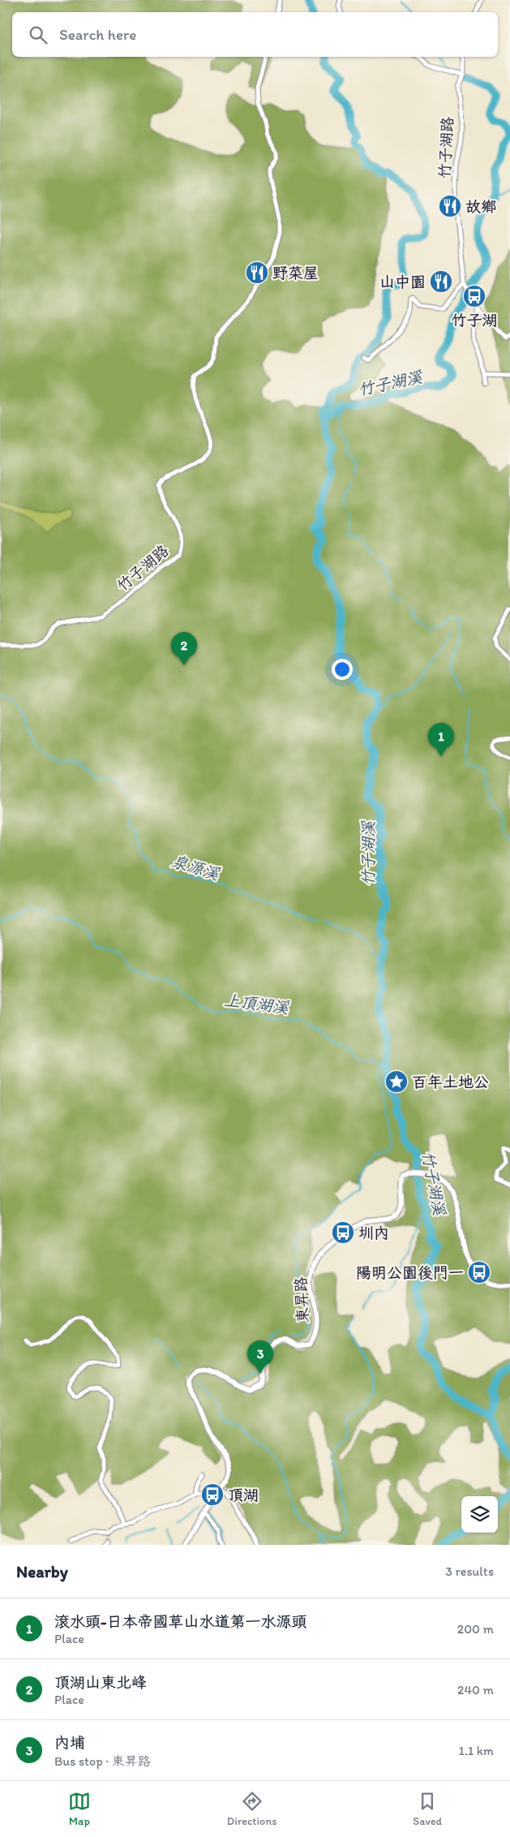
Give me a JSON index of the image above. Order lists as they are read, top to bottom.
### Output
{
  "streets": {
    "street": ["竹子湖路", "東昇路"]
  },
  "water": ["竹子湖溪", "泉源溪", "上頂湖溪"],
  "places": {
    "restaurant": ["故鄉", "野菜屋", "山中園"],
    "bus stop": [
      "竹子湖",
      "圳內",
      "陽明公園後門一",
      "頂湖"
    ],
    "place": ["百年土地公"]
  },
  "page": {
    "search": "Search here",
    "pins": ["2", "1", "3"],
    "heading": ["Nearby", "3 results"],
    "list": [
      {
        "mark": "1",
        "name": "滾水頭-日本帝國草山水道第一水源頭",
        "note": "Place",
        "value": "200 m"
      },
      {
        "mark": "2",
        "name": "頂湖山東北峰",
        "note": "Place",
        "value": "240 m"
      },
      {
        "mark": "3",
        "name": "內埔",
        "note": "Bus stop · 東昇路",
        "value": "1.1 km"
      }
    ],
    "nav": ["Map", "Directions", "Saved"]
  }
}
